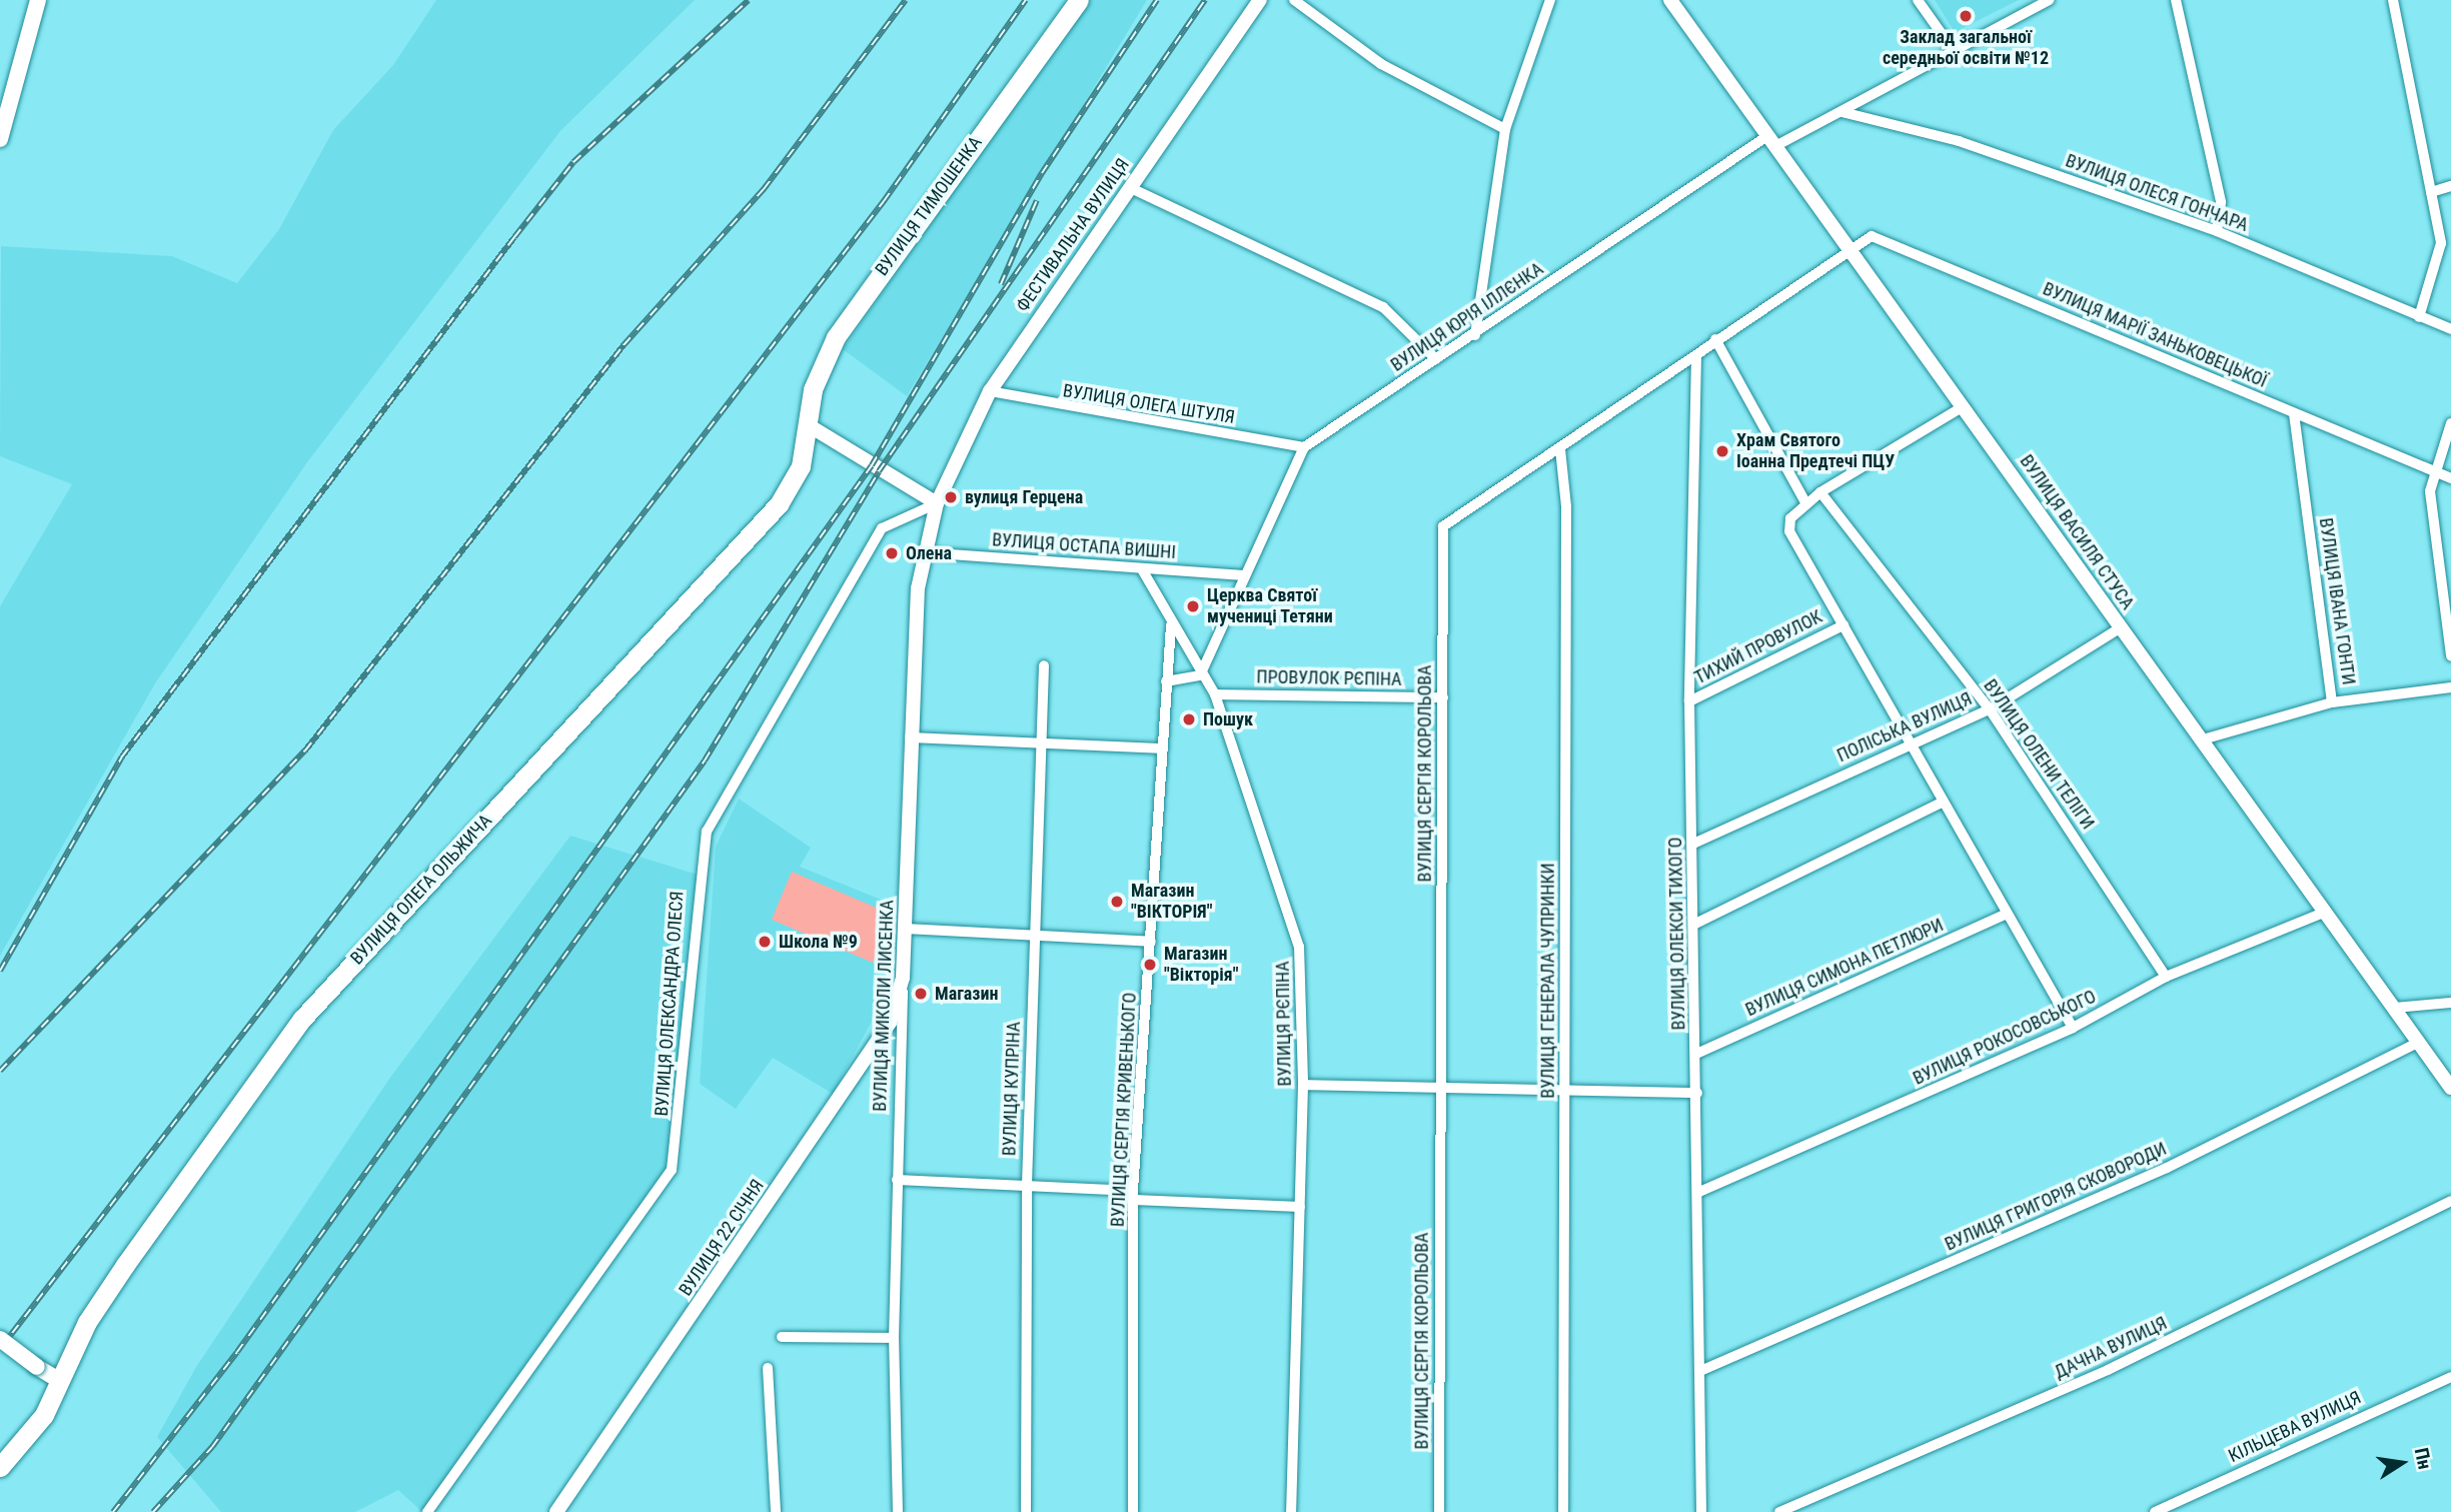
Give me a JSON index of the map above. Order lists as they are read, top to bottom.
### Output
{
  "streets": {
    "highway": ["ВУЛИЦЯ ТИМОШЕНКА", "ВУЛИЦЯ ОЛЕГА ОЛЬЖИЧА"],
    "street": [
      "ВУЛИЦЯ ОЛЕСЯ ГОНЧАРА",
      "ФЕСТИВАЛЬНА ВУЛИЦЯ",
      "ВУЛИЦЯ ЮРІЯ ІЛЛЄНКА",
      "ВУЛИЦЯ МАРІЇ ЗАНЬКОВЕЦЬКОЇ",
      "ВУЛИЦЯ ОЛЕГА ШТУЛЯ",
      "ВУЛИЦЯ ВАСИЛЯ СТУСА",
      "ВУЛИЦЯ ОСТАПА ВИШНІ",
      "ВУЛИЦЯ ІВАНА ГОНТИ",
      "ТИХИЙ ПРОВУЛОК",
      "ПРОВУЛОК РЄПІНА",
      "ПОЛІСЬКА ВУЛИЦЯ",
      "ВУЛИЦЯ ОЛЕНИ ТЕЛІГИ",
      "ВУЛИЦЯ СЕРГІЯ КОРОЛЬОВА",
      "ВУЛИЦЯ ОЛЕКСИ ТИХОГО",
      "ВУЛИЦЯ СИМОНА ПЕТЛЮРИ",
      "ВУЛИЦЯ ГЕНЕРАЛА ЧУПРИНКИ",
      "ВУЛИЦЯ ОЛЕКСАНДРА ОЛЕСЯ",
      "ВУЛИЦЯ МИКОЛИ ЛИСЕНКА",
      "ВУЛИЦЯ РЄПІНА",
      "ВУЛИЦЯ РОКОСОВСЬКОГО",
      "ВУЛИЦЯ КУПРІНА",
      "ВУЛИЦЯ СЕРГІЯ КРИВЕНЬКОГО",
      "ВУЛИЦЯ ГРИГОРІЯ СКОВОРОДИ",
      "ВУЛИЦЯ 22 СІЧНЯ",
      "ДАЧНА ВУЛИЦЯ",
      "КІЛЬЦЕВА ВУЛИЦЯ"
    ]
  },
  "crossings": [
    ["ВУЛИЦЯ ОЛЕСЯ ГОНЧАРА", "ВУЛИЦЯ ЮРІЯ ІЛЛЄНКА"],
    ["ВУЛИЦЯ ТИМОШЕНКА", "ВУЛИЦЯ ОЛЕГА ОЛЬЖИЧА"],
    ["ФЕСТИВАЛЬНА ВУЛИЦЯ", "ВУЛИЦЯ ОЛЕГА ШТУЛЯ"],
    ["ФЕСТИВАЛЬНА ВУЛИЦЯ", "ВУЛИЦЯ ОЛЕКСАНДРА ОЛЕСЯ"],
    ["ФЕСТИВАЛЬНА ВУЛИЦЯ", "ВУЛИЦЯ МИКОЛИ ЛИСЕНКА"],
    ["ВУЛИЦЯ ЮРІЯ ІЛЛЄНКА", "ВУЛИЦЯ ОЛЕГА ШТУЛЯ"],
    ["ВУЛИЦЯ ЮРІЯ ІЛЛЄНКА", "ВУЛИЦЯ ВАСИЛЯ СТУСА"],
    ["ВУЛИЦЯ МАРІЇ ЗАНЬКОВЕЦЬКОЇ", "ВУЛИЦЯ ВАСИЛЯ СТУСА"],
    ["ВУЛИЦЯ МАРІЇ ЗАНЬКОВЕЦЬКОЇ", "ВУЛИЦЯ ІВАНА ГОНТИ"],
    ["ВУЛИЦЯ МАРІЇ ЗАНЬКОВЕЦЬКОЇ", "ВУЛИЦЯ СЕРГІЯ КОРОЛЬОВА"],
    ["ВУЛИЦЯ ВАСИЛЯ СТУСА", "ВУЛИЦЯ ІВАНА ГОНТИ"],
    ["ВУЛИЦЯ ВАСИЛЯ СТУСА", "ПОЛІСЬКА ВУЛИЦЯ"],
    ["ВУЛИЦЯ ВАСИЛЯ СТУСА", "ВУЛИЦЯ СЕРГІЯ КОРОЛЬОВА"],
    ["ВУЛИЦЯ ВАСИЛЯ СТУСА", "ВУЛИЦЯ РОКОСОВСЬКОГО"],
    ["ВУЛИЦЯ ВАСИЛЯ СТУСА", "ВУЛИЦЯ ГРИГОРІЯ СКОВОРОДИ"],
    ["ВУЛИЦЯ ОСТАПА ВИШНІ", "ВУЛИЦЯ МИКОЛИ ЛИСЕНКА"],
    ["ВУЛИЦЯ ОСТАПА ВИШНІ", "ВУЛИЦЯ РЄПІНА"],
    ["ТИХИЙ ПРОВУЛОК", "ВУЛИЦЯ ОЛЕКСИ ТИХОГО"],
    ["ПРОВУЛОК РЄПІНА", "ВУЛИЦЯ СЕРГІЯ КОРОЛЬОВА"],
    ["ПРОВУЛОК РЄПІНА", "ВУЛИЦЯ РЄПІНА"],
    ["ПОЛІСЬКА ВУЛИЦЯ", "ВУЛИЦЯ ОЛЕНИ ТЕЛІГИ"],
    ["ПОЛІСЬКА ВУЛИЦЯ", "ВУЛИЦЯ ОЛЕКСИ ТИХОГО"],
    ["ВУЛИЦЯ ОЛЕНИ ТЕЛІГИ", "ВУЛИЦЯ РОКОСОВСЬКОГО"],
    ["ВУЛИЦЯ СЕРГІЯ КОРОЛЬОВА", "ВУЛИЦЯ ОЛЕКСИ ТИХОГО"],
    ["ВУЛИЦЯ СЕРГІЯ КОРОЛЬОВА", "ВУЛИЦЯ ГЕНЕРАЛА ЧУПРИНКИ"],
    ["ВУЛИЦЯ ОЛЕКСИ ТИХОГО", "ВУЛИЦЯ СИМОНА ПЕТЛЮРИ"],
    ["ВУЛИЦЯ ОЛЕКСИ ТИХОГО", "ВУЛИЦЯ РОКОСОВСЬКОГО"],
    ["ВУЛИЦЯ ОЛЕКСИ ТИХОГО", "ВУЛИЦЯ ГРИГОРІЯ СКОВОРОДИ"],
    ["ВУЛИЦЯ ОЛЕКСАНДРА ОЛЕСЯ", "ВУЛИЦЯ МИКОЛИ ЛИСЕНКА"],
    ["ВУЛИЦЯ МИКОЛИ ЛИСЕНКА", "ВУЛИЦЯ 22 СІЧНЯ"],
    ["ВУЛИЦЯ РЄПІНА", "ВУЛИЦЯ СЕРГІЯ КРИВЕНЬКОГО"]
  ],
  "places": [
    "Заклад загальної середньої освіти №12",
    "Храм Святого Іоанна Предтечі ПЦУ",
    "вулиця Герцена",
    "Олена",
    "Церква Святої мучениці Тетяни",
    "Пошук",
    "Магазин \"ВІКТОРІЯ\"",
    "Школа №9",
    "Магазин \"Вікторія\"",
    "Магазин"
  ],
  "north": "right"
}
